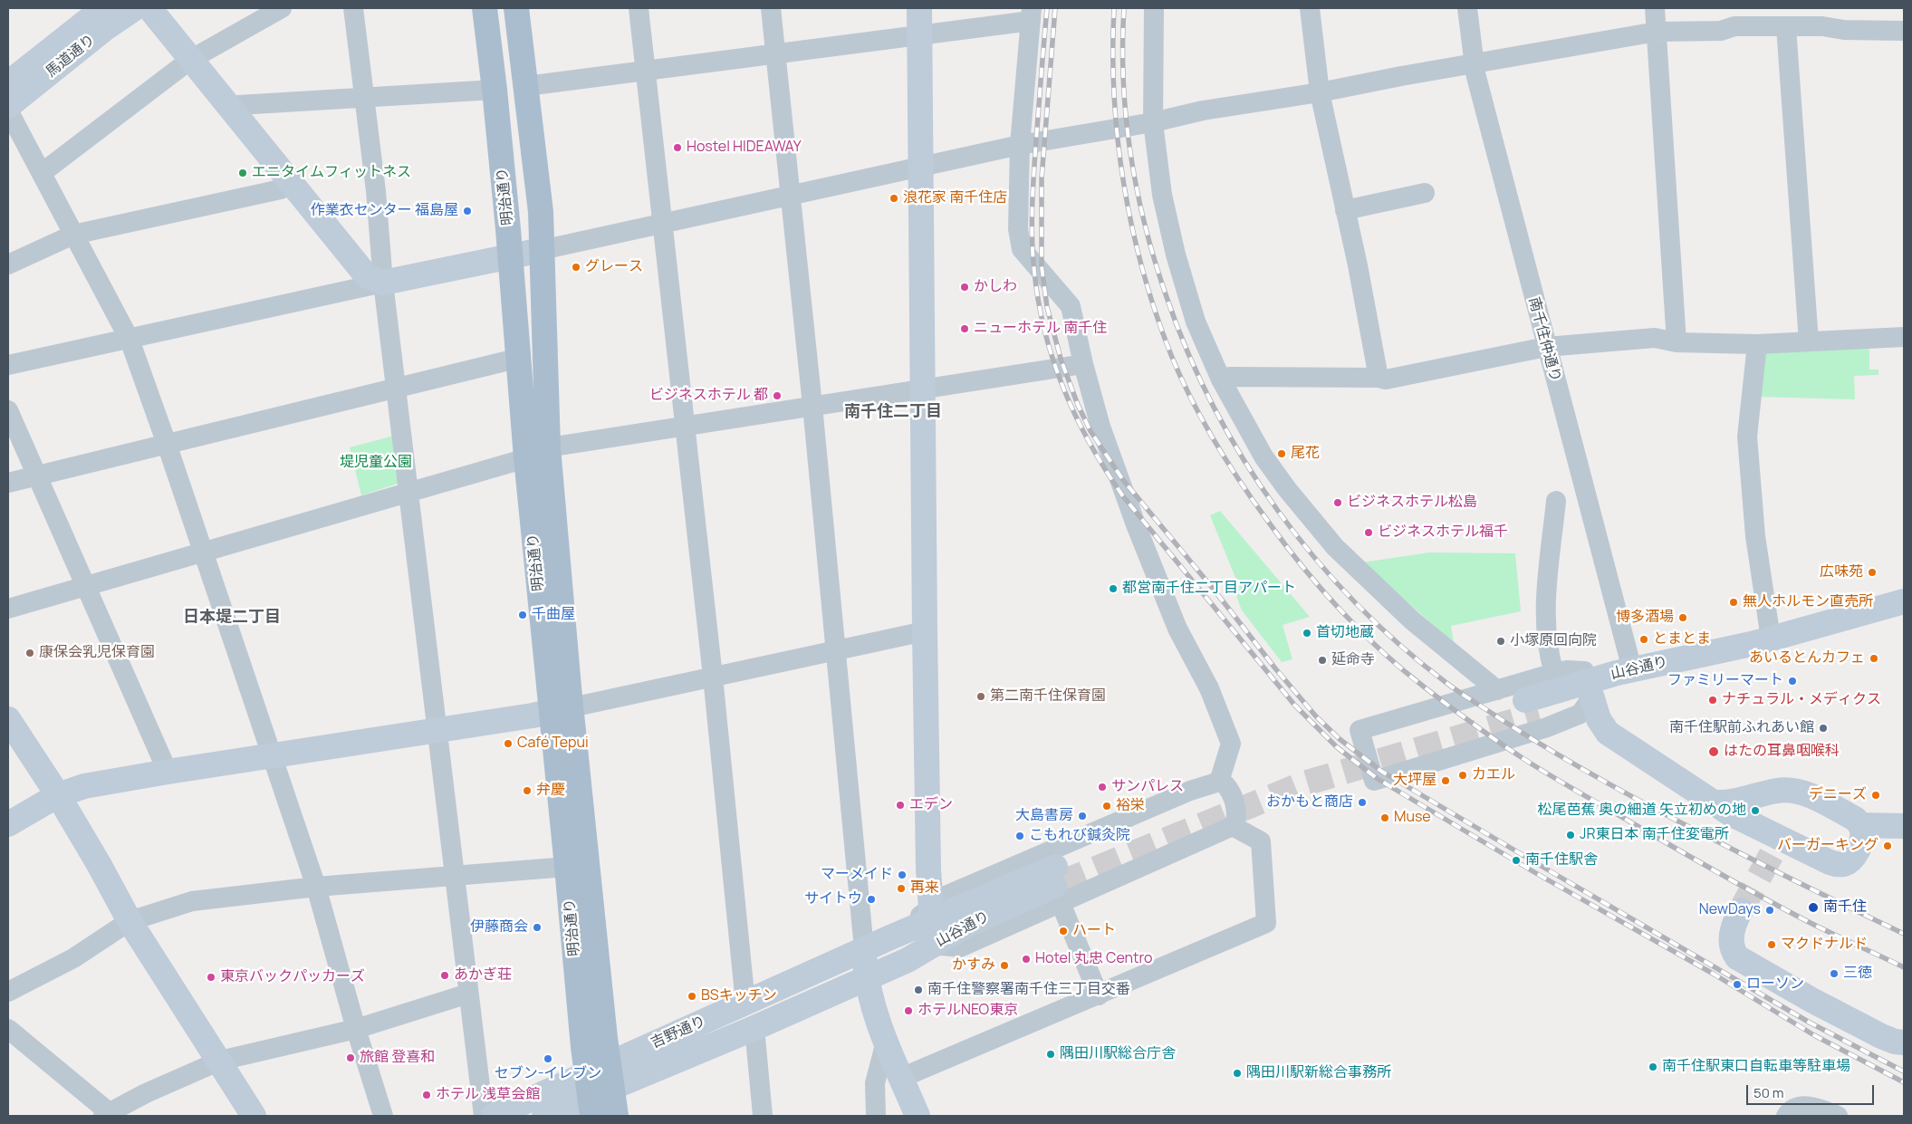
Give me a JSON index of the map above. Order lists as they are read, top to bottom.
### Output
{
  "streets": {
    "main road": ["明治通り"],
    "street": [
      "馬道通り",
      "南千住仲通り",
      "山谷通り",
      "吉野通り"
    ]
  },
  "crossings": [
    ["明治通り", "吉野通り"],
    ["南千住仲通り", "山谷通り"],
    ["山谷通り", "吉野通り"]
  ],
  "districts": ["南千住二丁目", "日本堤二丁目"],
  "parks": ["堤児童公園"],
  "places": [
    "Hostel HIDEAWAY",
    "エニタイムフィットネス",
    "浪花家 南千住店",
    "作業衣センター 福島屋",
    "グレース",
    "かしわ",
    "ニューホテル 南千住",
    "ビジネスホテル 都",
    "尾花",
    "ビジネスホテル松島",
    "ビジネスホテル福千",
    "広味苑",
    "都営南千住二丁目アパート",
    "無人ホルモン直売所",
    "千曲屋",
    "博多酒場",
    "首切地蔵",
    "とまとま",
    "小塚原回向院",
    "康保会乳児保育園",
    "あいるとんカフェ",
    "延命寺",
    "ファミリーマート",
    "第二南千住保育園",
    "ナチュラル・メディクス",
    "南千住駅前ふれあい館",
    "Café Tepui",
    "はたの耳鼻咽喉科",
    "カエル",
    "大坪屋",
    "サンパレス",
    "弁慶",
    "デニーズ",
    "おかもと商店",
    "エデン",
    "裕栄",
    "松尾芭蕉 奥の細道 矢立初めの地",
    "大島書房",
    "Muse",
    "JR東日本 南千住変電所",
    "こもれび鍼灸院",
    "バーガーキング",
    "南千住駅舎",
    "マーメイド",
    "再来",
    "サイトウ",
    "南千住",
    "NewDays",
    "伊藤商会",
    "ハート",
    "マクドナルド",
    "Hotel 丸忠 Centro",
    "かすみ",
    "三徳",
    "あかぎ荘",
    "東京バックパッカーズ",
    "ローソン",
    "南千住警察署南千住三丁目交番",
    "BSキッチン",
    "ホテルNEO東京",
    "隅田川駅総合庁舎",
    "旅館 登喜和",
    "セブン-イレブン",
    "南千住駅東口自転車等駐車場",
    "隅田川駅新総合事務所",
    "ホテル 浅草会館"
  ],
  "scale_bar": "50 m"
}
